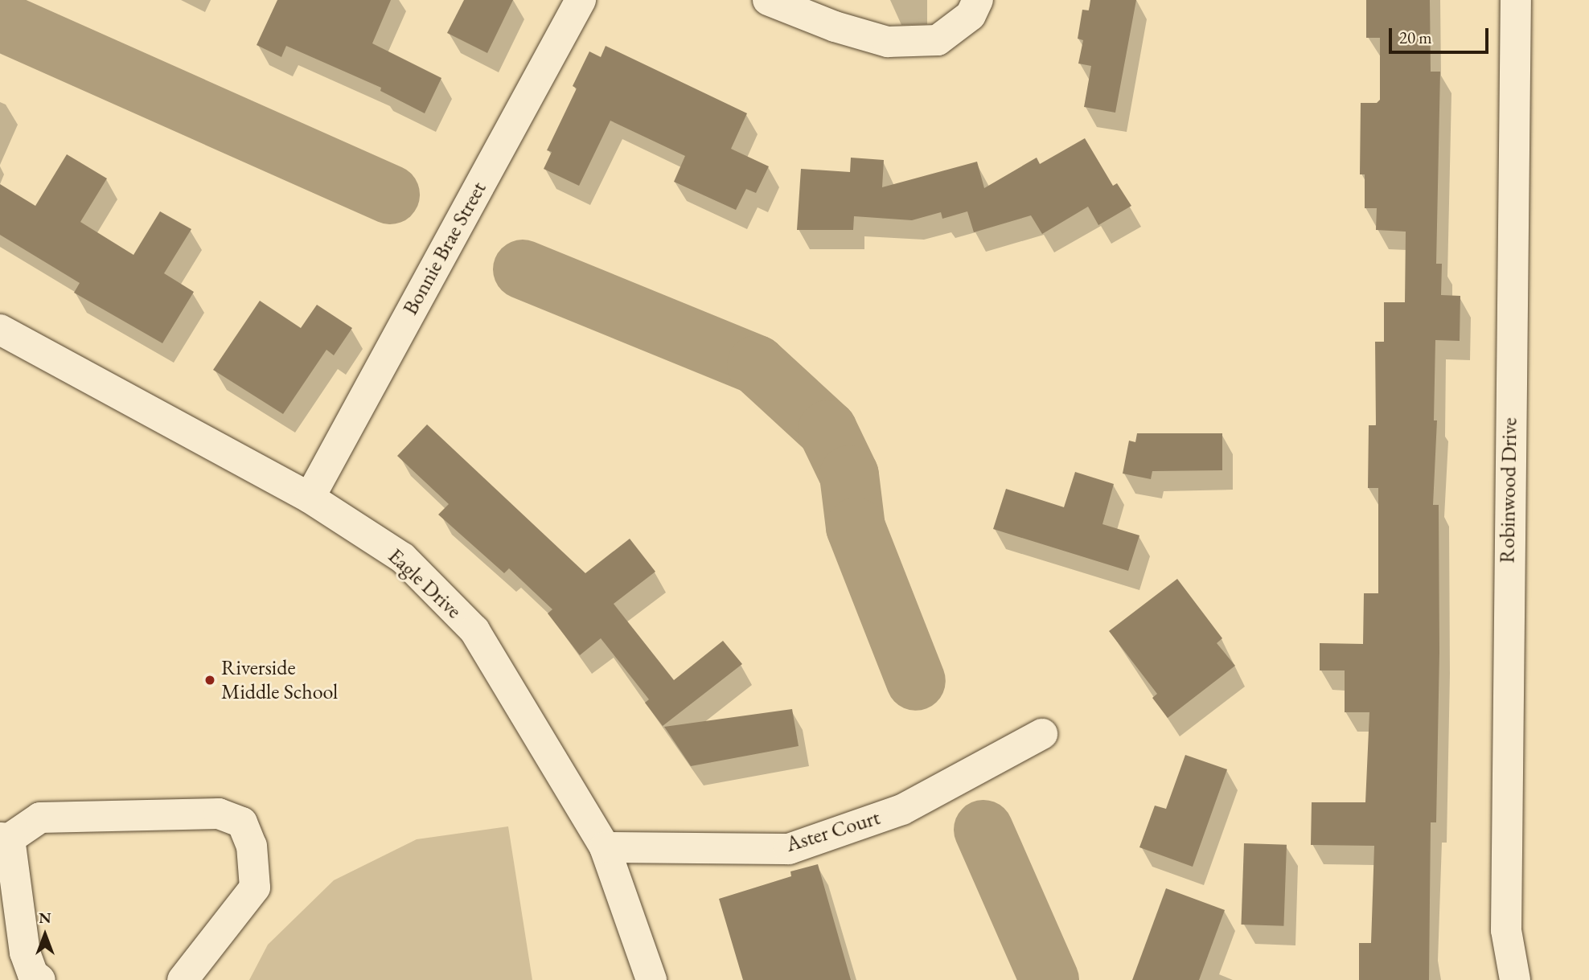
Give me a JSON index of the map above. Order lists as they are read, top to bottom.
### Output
{
  "streets": {
    "street": [
      "Bonnie Brae Street",
      "Robinwood Drive",
      "Eagle Drive",
      "Aster Court"
    ]
  },
  "crossings": [
    ["Bonnie Brae Street", "Eagle Drive"],
    ["Eagle Drive", "Aster Court"]
  ],
  "places": ["Riverside Middle School"],
  "scale_bar": "20 m",
  "north": "top"
}
